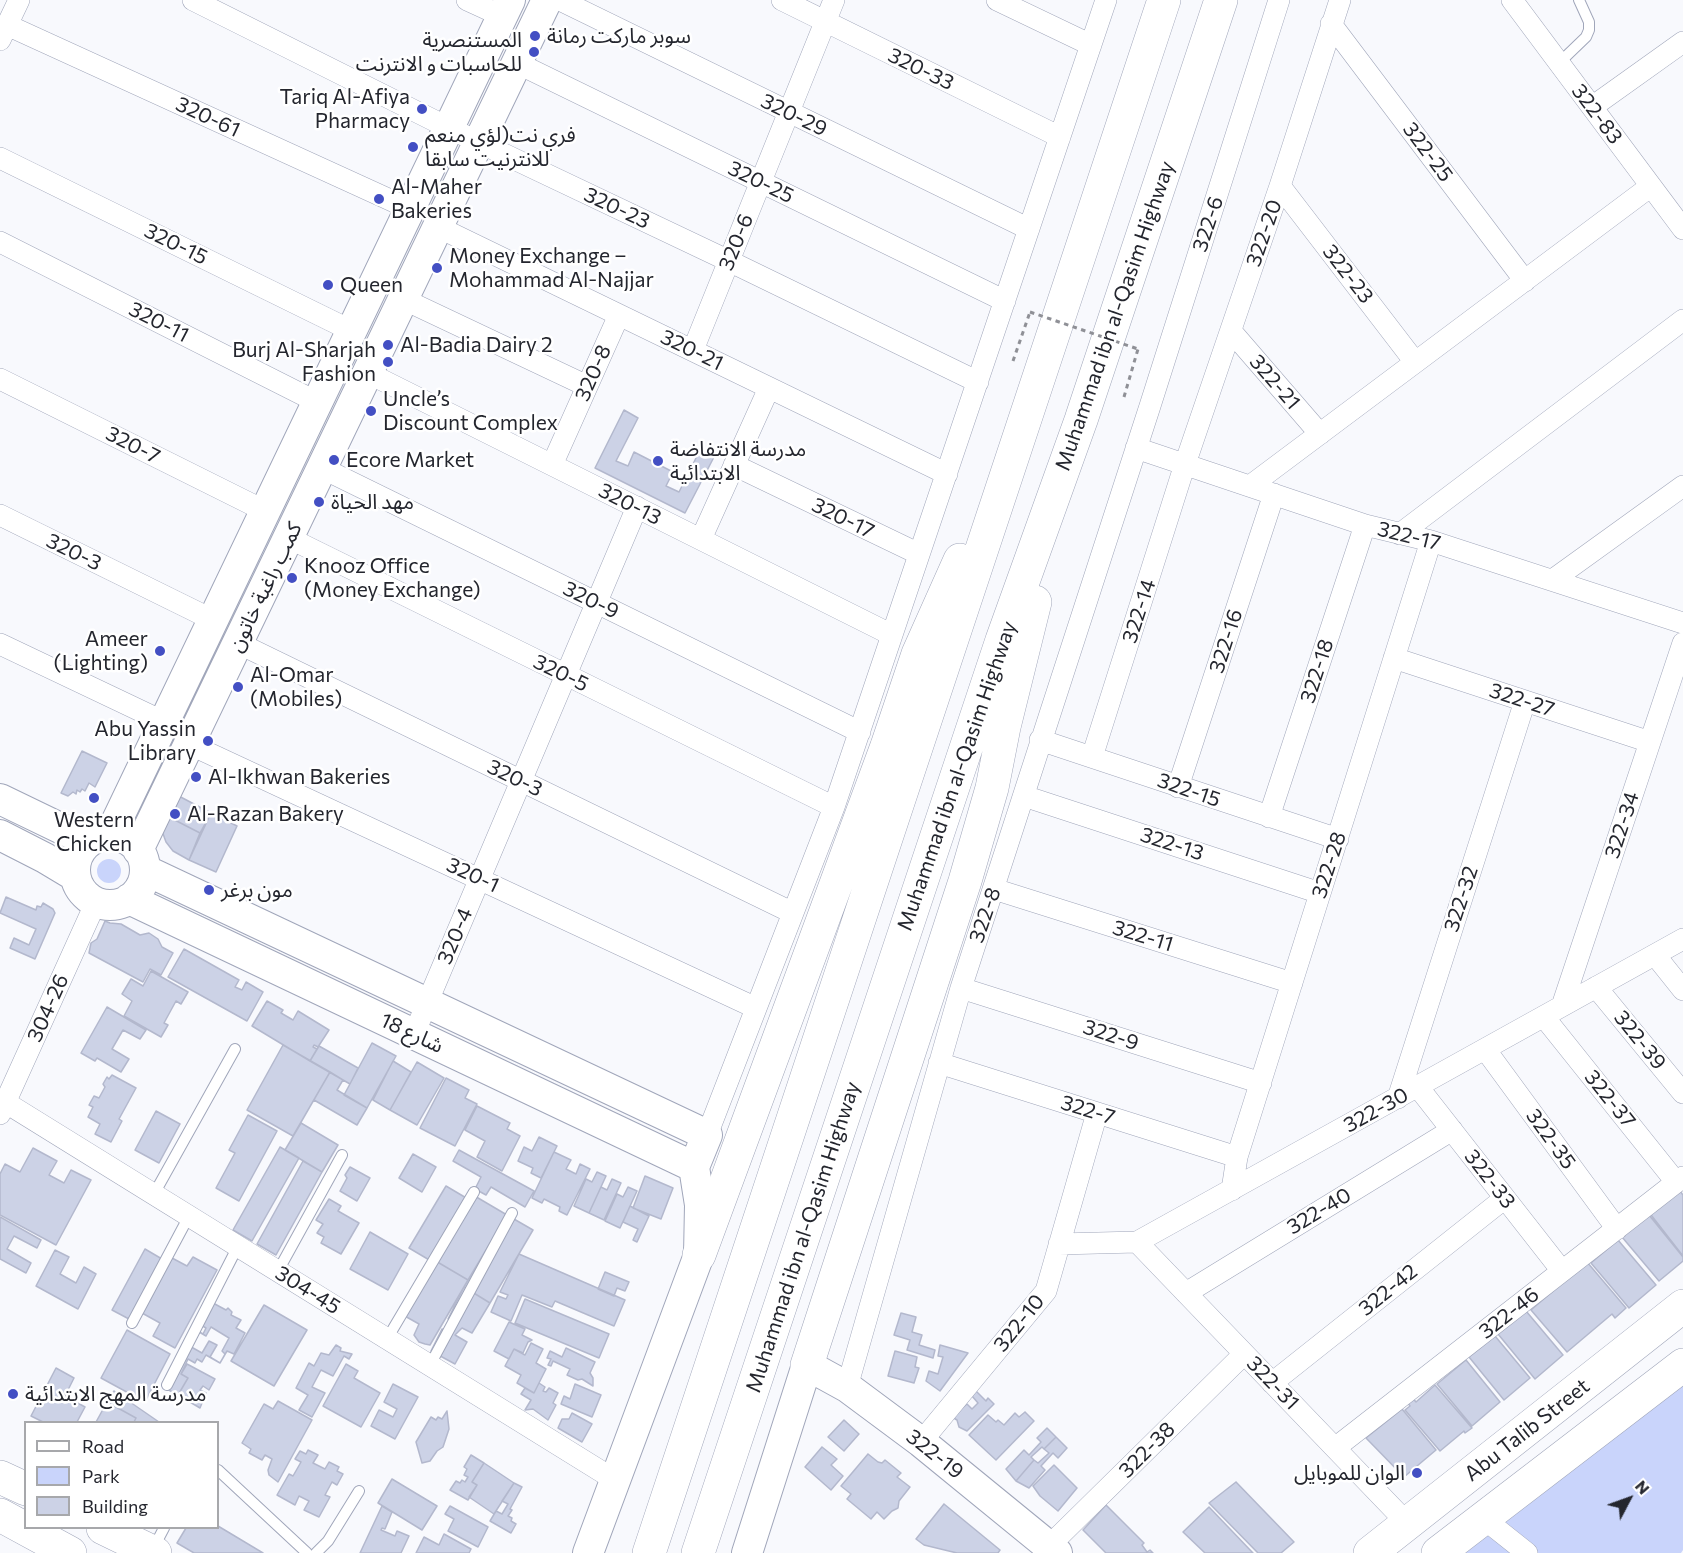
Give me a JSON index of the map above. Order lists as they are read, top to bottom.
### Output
{
  "streets": {
    "main road": ["Muhammad ibn al-Qasim Highway", "Abu Talib Street"],
    "street": [
      "320-33",
      "322-83",
      "320-29",
      "320-61",
      "322-25",
      "320-25",
      "320-23",
      "322-6",
      "322-20",
      "320-6",
      "320-15",
      "322-23",
      "320-11",
      "320-21",
      "320-8",
      "322-21",
      "320-7",
      "320-13",
      "320-17",
      "322-17",
      "320-3",
      "كمب راغبة خاتون",
      "320-9",
      "322-14",
      "322-16",
      "322-18",
      "320-5",
      "322-27",
      "322-15",
      "322-34",
      "322-13",
      "322-28",
      "320-1",
      "322-32",
      "322-8",
      "320-4",
      "322-11",
      "304-26",
      "شارع 18",
      "322-9",
      "322-39",
      "322-37",
      "322-7",
      "322-30",
      "322-35",
      "322-33",
      "322-40",
      "304-45",
      "322-42",
      "322-46",
      "322-10",
      "322-31",
      "322-38",
      "322-19"
    ]
  },
  "crossings": [
    ["320-33", "320-6"],
    ["320-29", "320-6"],
    ["320-61", "كمب راغبة خاتون"],
    ["322-25", "322-20"],
    ["320-25", "320-6"],
    ["320-25", "كمب راغبة خاتون"],
    ["320-23", "320-6"],
    ["320-23", "كمب راغبة خاتون"],
    ["322-6", "322-17"],
    ["322-6", "322-8"],
    ["322-20", "322-23"],
    ["322-20", "322-21"],
    ["322-20", "322-17"],
    ["322-20", "322-14"],
    ["320-6", "320-21"],
    ["320-15", "كمب راغبة خاتون"],
    ["320-11", "كمب راغبة خاتون"],
    ["320-21", "320-8"],
    ["320-21", "كمب راغبة خاتون"],
    ["320-8", "320-13"],
    ["320-7", "كمب راغبة خاتون"],
    ["320-13", "كمب راغبة خاتون"],
    ["320-13", "320-4"],
    ["322-17", "322-14"],
    ["322-17", "322-16"],
    ["322-17", "322-18"],
    ["322-17", "322-28"],
    ["322-17", "322-8"],
    ["320-3", "كمب راغبة خاتون"],
    ["320-3", "320-4"],
    ["كمب راغبة خاتون", "320-9"],
    ["كمب راغبة خاتون", "320-5"],
    ["كمب راغبة خاتون", "320-1"],
    ["كمب راغبة خاتون", "304-26"],
    ["كمب راغبة خاتون", "شارع 18"],
    ["320-9", "320-4"],
    ["322-14", "322-15"],
    ["322-16", "322-15"],
    ["322-18", "322-15"],
    ["320-5", "320-4"],
    ["322-27", "322-34"],
    ["322-27", "322-28"],
    ["322-27", "322-32"],
    ["322-15", "322-28"],
    ["322-15", "322-8"],
    ["322-34", "322-30"],
    ["322-13", "322-28"],
    ["322-13", "322-8"],
    ["322-28", "322-11"],
    ["322-28", "322-9"],
    ["322-28", "322-7"],
    ["322-28", "322-30"],
    ["320-1", "320-4"],
    ["322-32", "322-30"],
    ["322-8", "322-11"],
    ["322-8", "322-9"],
    ["322-8", "322-7"],
    ["322-8", "322-19"],
    ["320-4", "شارع 18"],
    ["304-26", "شارع 18"],
    ["304-26", "304-45"],
    ["322-39", "322-30"],
    ["322-37", "322-30"],
    ["322-37", "322-46"],
    ["322-7", "322-10"],
    ["322-30", "322-35"],
    ["322-30", "322-33"],
    ["322-30", "322-10"],
    ["322-30", "322-31"],
    ["322-35", "322-46"],
    ["322-33", "322-40"],
    ["322-33", "322-42"],
    ["322-33", "322-46"],
    ["322-40", "322-31"],
    ["322-42", "322-31"],
    ["322-46", "322-31"],
    ["322-10", "322-19"],
    ["322-31", "Abu Talib Street"],
    ["322-31", "322-38"],
    ["322-38", "322-19"]
  ],
  "places": [
    "سوبر ماركت رمانة",
    "المستنصرية للحاسبات و الانترنت",
    "Tariq Al-Afiya Pharmacy",
    "فري نت(لؤي منعم للانترنيت سابقا",
    "Al-Maher Bakeries",
    "Money Exchange – Mohammad Al-Najjar",
    "Queen",
    "Al-Badia Dairy 2",
    "Burj Al-Sharjah Fashion",
    "Uncle’s Discount Complex",
    "Ecore Market",
    "مدرسة الانتفاضة الابتدائية",
    "مهد الحياة",
    "Knooz Office (Money Exchange)",
    "Ameer (Lighting)",
    "Al-Omar (Mobiles)",
    "Abu Yassin Library",
    "Al-Ikhwan Bakeries",
    "Western Chicken",
    "Al-Razan Bakery",
    "مون برغر",
    "مدرسة المهج الابتدائية",
    "الوان للموبايل"
  ],
  "legend": ["Road", "Park", "Building"],
  "north": "top right"
}
